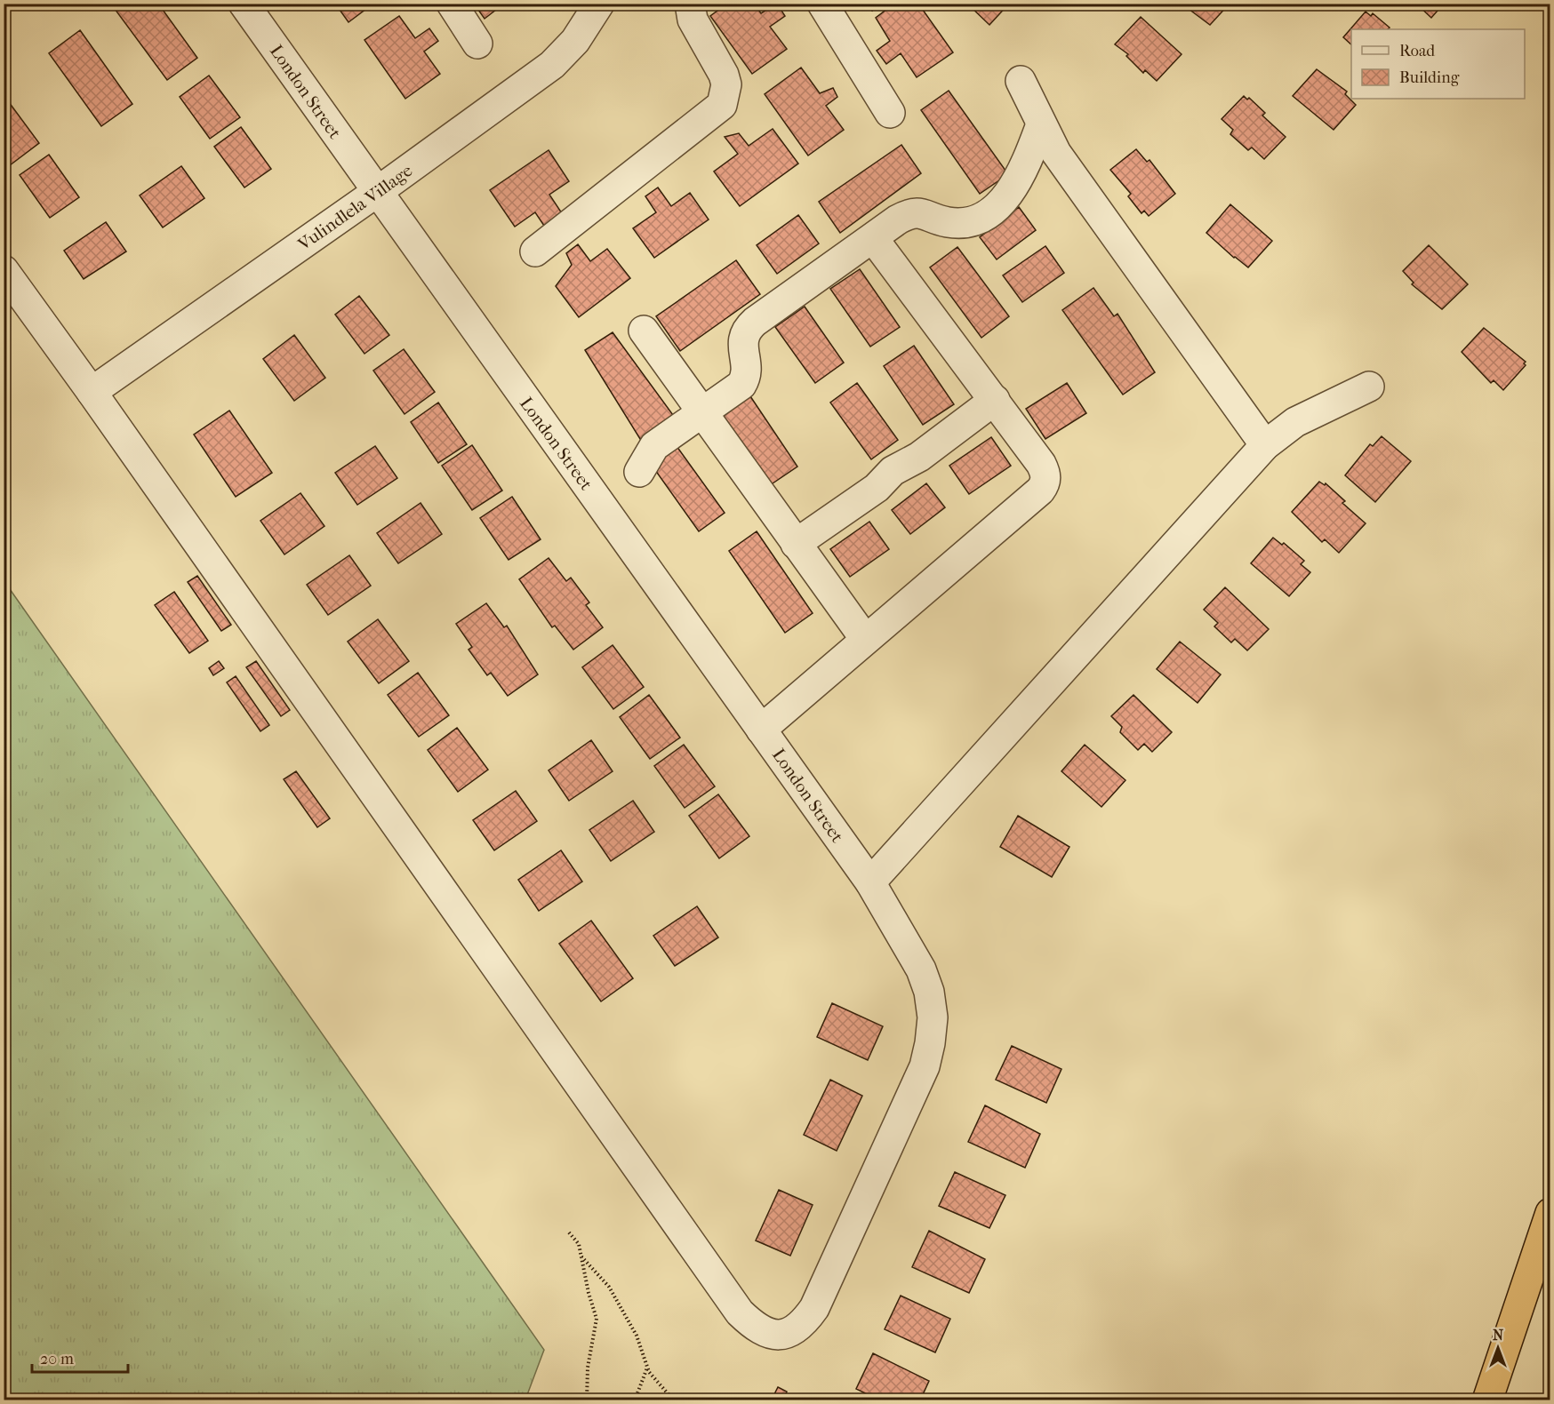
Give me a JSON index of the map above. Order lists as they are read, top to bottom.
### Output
{
  "streets": {
    "street": ["London Street", "Vulindlela Village"]
  },
  "crossings": [
    ["London Street", "Vulindlela Village"]
  ],
  "legend": ["Road", "Building"],
  "scale_bar": "20 m",
  "north": "top"
}
